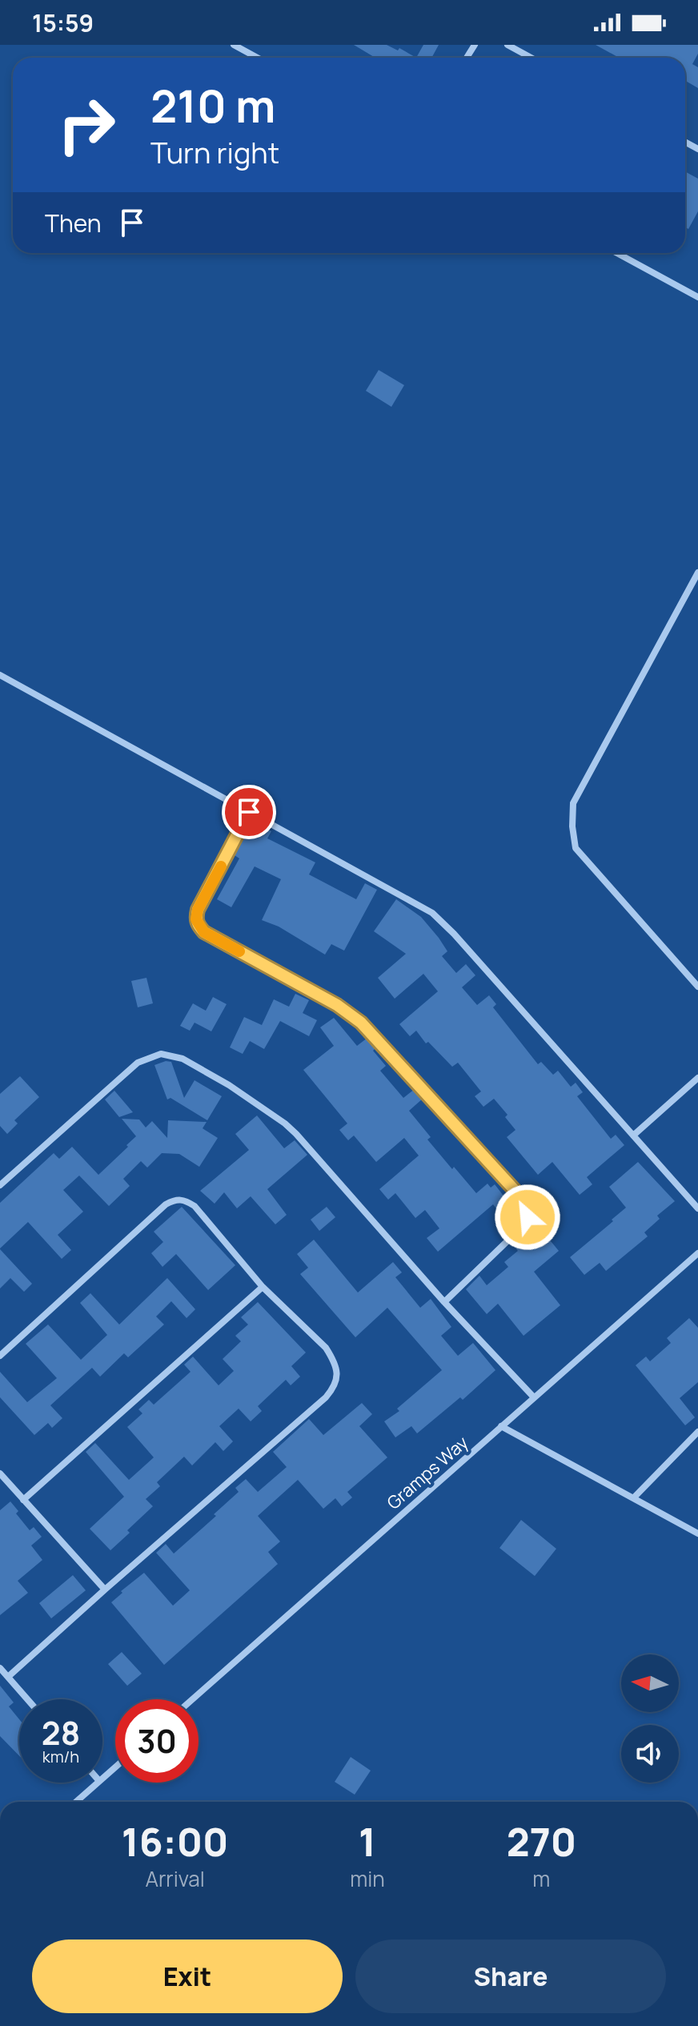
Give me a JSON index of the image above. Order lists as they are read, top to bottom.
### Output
{
  "streets": {
    "street": ["Gramps Way"]
  },
  "north": "left",
  "page": {
    "status": "15:59",
    "turn": ["210 m", "Turn right"],
    "then": "Then",
    "speed": "28 km/h",
    "limit": "30",
    "eta": [
      "16:00",
      "Arrival",
      "1",
      "min",
      "270",
      "m"
    ],
    "buttons": ["Exit", "Share"]
  }
}
